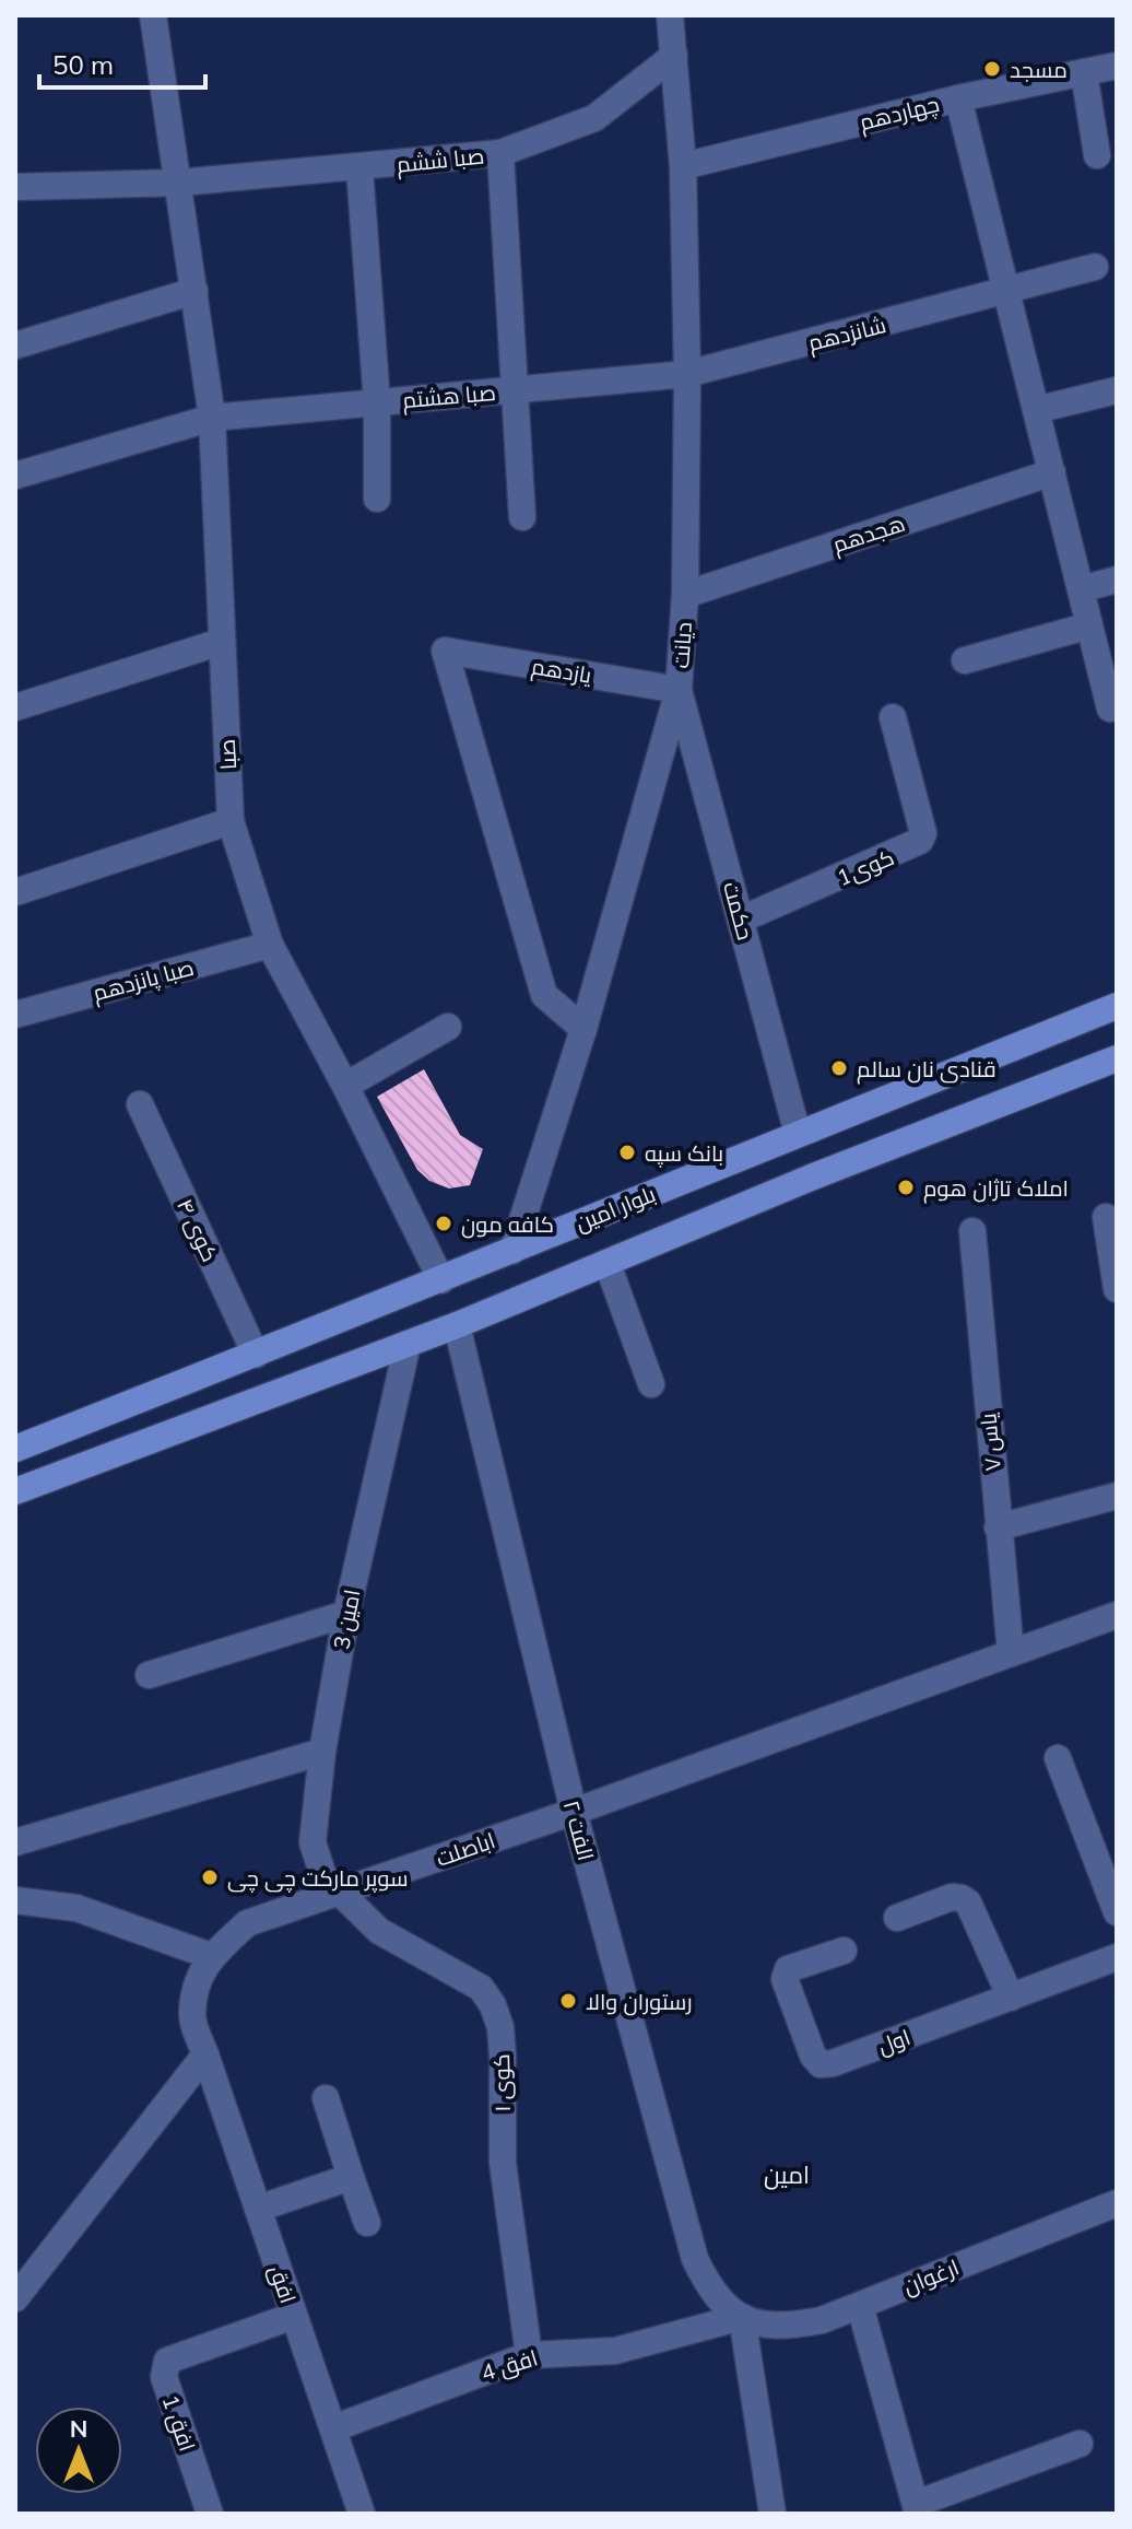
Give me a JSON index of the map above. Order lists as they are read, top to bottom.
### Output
{
  "streets": {
    "main road": ["بلوار امین"],
    "street": [
      "چهاردهم",
      "صبا ششم",
      "شانزدهم",
      "صبا هشتم",
      "هجدهم",
      "دیانت",
      "یازدهم",
      "صبا",
      "کوی1",
      "حکمت",
      "صبا پانزدهم",
      "کوی ۴",
      "یاس ۷",
      "امین 3",
      "الفت ۲",
      "اباصلت",
      "اول",
      "کوی ۱",
      "ارغوان",
      "افق",
      "افق 4",
      "افق 1"
    ]
  },
  "crossings": [
    ["چهاردهم", "دیانت"],
    ["صبا ششم", "دیانت"],
    ["صبا ششم", "صبا"],
    ["شانزدهم", "صبا هشتم"],
    ["شانزدهم", "دیانت"],
    ["صبا هشتم", "دیانت"],
    ["صبا هشتم", "صبا"],
    ["هجدهم", "دیانت"],
    ["دیانت", "یازدهم"],
    ["دیانت", "حکمت"],
    ["دیانت", "بلوار امین"],
    ["یازدهم", "حکمت"],
    ["صبا", "صبا پانزدهم"],
    ["صبا", "بلوار امین"],
    ["کوی1", "حکمت"],
    ["حکمت", "بلوار امین"],
    ["بلوار امین", "کوی ۴"],
    ["یاس ۷", "اباصلت"],
    ["امین 3", "اباصلت"],
    ["امین 3", "کوی ۱"],
    ["الفت ۲", "اباصلت"],
    ["الفت ۲", "ارغوان"],
    ["الفت ۲", "افق 4"],
    ["اباصلت", "کوی ۱"],
    ["اباصلت", "افق"],
    ["کوی ۱", "افق 4"],
    ["ارغوان", "افق 4"],
    ["افق", "افق 4"],
    ["افق", "افق 1"]
  ],
  "districts": ["امین"],
  "places": [
    "مسجد",
    "قنادی نان سالم",
    "بانک سپه",
    "املاک تاژان هوم",
    "کافه مون",
    "سوپر مارکت چی چی",
    "رستوران والا"
  ],
  "scale_bar": "50 m",
  "north": "top"
}
